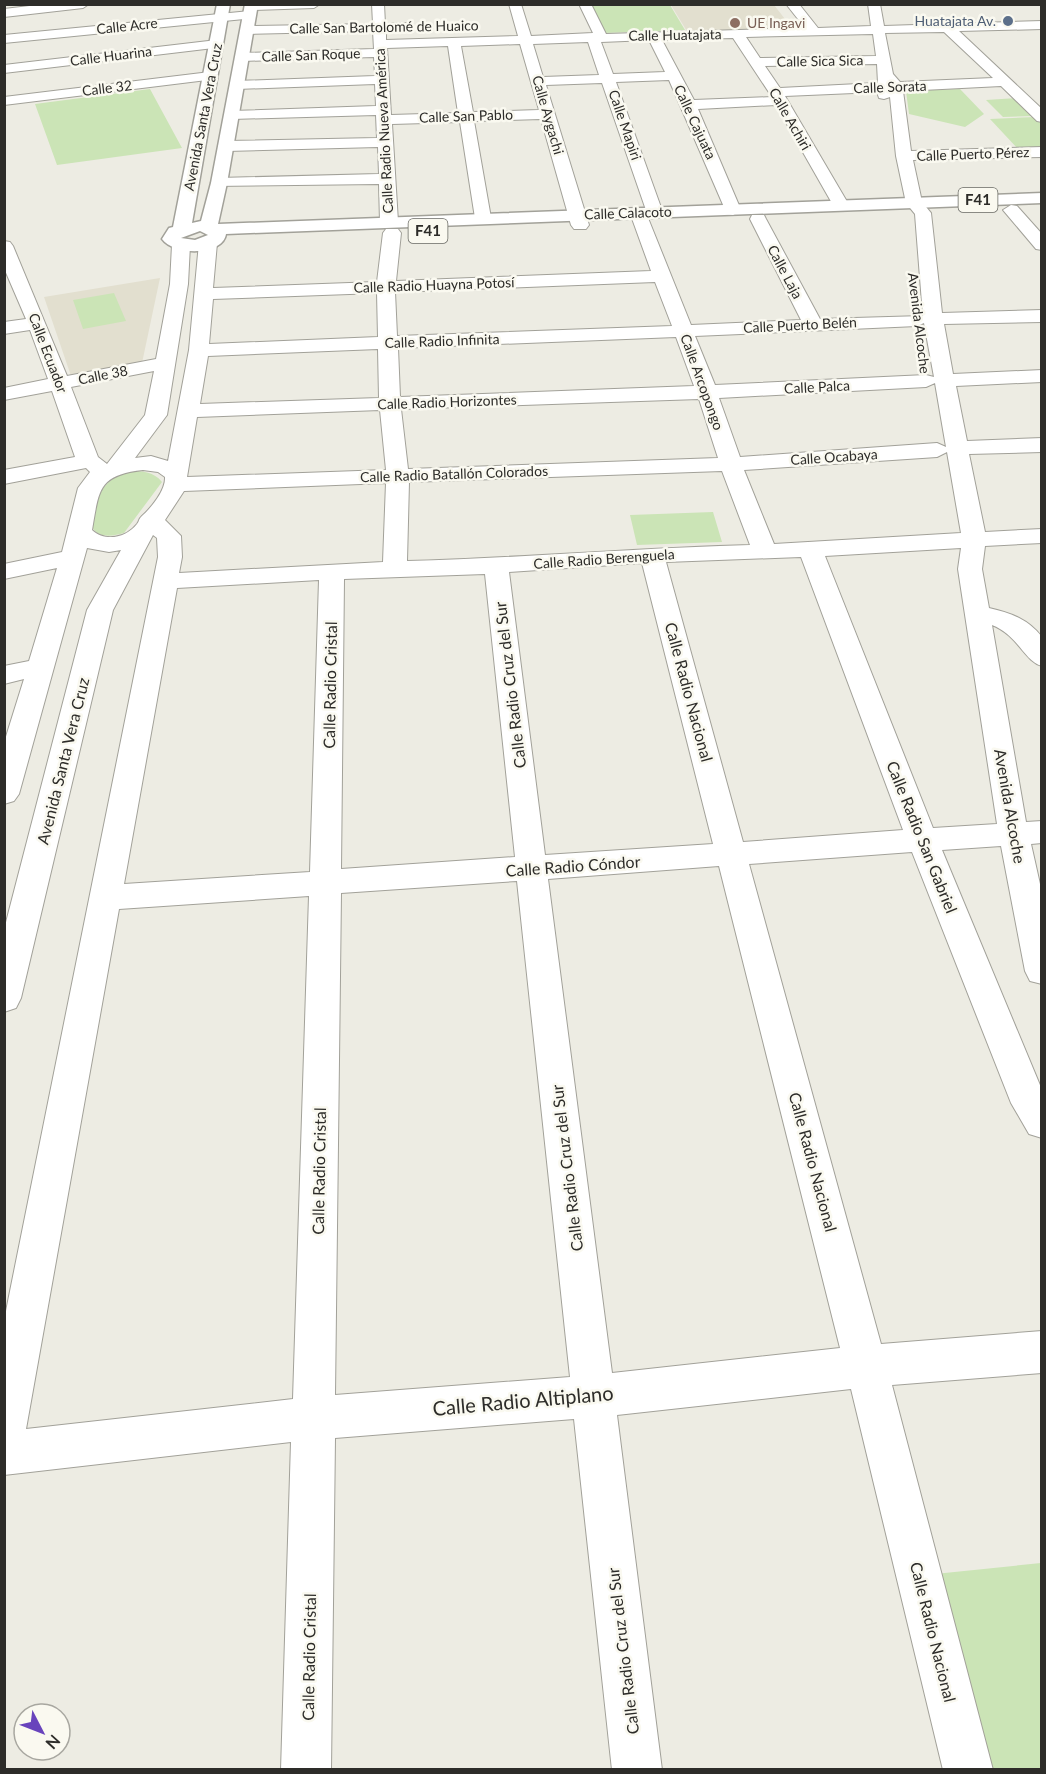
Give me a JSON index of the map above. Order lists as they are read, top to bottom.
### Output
{
  "streets": {
    "main road": ["Avenida Santa Vera Cruz", "F41", "Calle Calacoto"],
    "street": [
      "Calle Acre",
      "Calle San Bartolomé de Huaico",
      "Calle Huatajata",
      "Calle San Roque",
      "Calle Huarina",
      "Calle Sica Sica",
      "Calle Sorata",
      "Calle 32",
      "Calle Aygachi",
      "Calle San Pablo",
      "Calle Achiri",
      "Calle Cajuata",
      "Calle Mapiri",
      "Calle Radio Nueva América",
      "Calle Puerto Pérez",
      "Calle Laja",
      "Calle Radio Huayna Potosí",
      "Avenida Alcoche",
      "Calle Puerto Belén",
      "Calle Radio Infinita",
      "Calle Ecuador",
      "Calle 38",
      "Calle Arcopongo",
      "Calle Palca",
      "Calle Radio Horizontes",
      "Calle Ocabaya",
      "Calle Radio Batallón Colorados",
      "Calle Radio Berenguela",
      "Calle Radio Cristal",
      "Calle Radio Cruz del Sur",
      "Calle Radio Nacional",
      "Calle Radio San Gabriel",
      "Calle Radio Cóndor",
      "Calle Radio Altiplano"
    ]
  },
  "crossings": [
    ["Calle Acre", "Calle San Bartolomé de Huaico"],
    ["Calle Acre", "Avenida Santa Vera Cruz"],
    ["Calle San Bartolomé de Huaico", "Avenida Santa Vera Cruz"],
    ["Calle San Bartolomé de Huaico", "Calle Radio Nueva América"],
    ["Calle Huatajata", "Calle San Roque"],
    ["Calle Huatajata", "Calle Aygachi"],
    ["Calle Huatajata", "Calle Achiri"],
    ["Calle Huatajata", "Calle Cajuata"],
    ["Calle Huatajata", "Calle Mapiri"],
    ["Calle Huatajata", "Calle Radio Nueva América"],
    ["Calle Huatajata", "Avenida Alcoche"],
    ["Calle San Roque", "Avenida Santa Vera Cruz"],
    ["Calle San Roque", "Calle Radio Nueva América"],
    ["Calle Huarina", "Avenida Santa Vera Cruz"],
    ["Calle Sica Sica", "Calle Sorata"],
    ["Calle Sica Sica", "Calle Achiri"],
    ["Calle Sica Sica", "Avenida Alcoche"],
    ["Calle Sorata", "Calle Achiri"],
    ["Calle Sorata", "Calle Cajuata"],
    ["Calle Sorata", "Avenida Alcoche"],
    ["Calle 32", "Avenida Santa Vera Cruz"],
    ["Calle Aygachi", "Calle San Pablo"],
    ["Calle Aygachi", "Calle Calacoto"],
    ["Calle San Pablo", "Avenida Santa Vera Cruz"],
    ["Calle San Pablo", "Calle Radio Nueva América"],
    ["Avenida Santa Vera Cruz", "Calle Calacoto"],
    ["Avenida Santa Vera Cruz", "Calle Radio Huayna Potosí"],
    ["Avenida Santa Vera Cruz", "Calle Radio Infinita"],
    ["Avenida Santa Vera Cruz", "Calle Ecuador"],
    ["Avenida Santa Vera Cruz", "Calle 38"],
    ["Avenida Santa Vera Cruz", "Calle Radio Horizontes"],
    ["Avenida Santa Vera Cruz", "Calle Radio Batallón Colorados"],
    ["Calle Achiri", "Calle Calacoto"],
    ["Calle Cajuata", "Calle Calacoto"],
    ["Calle Mapiri", "Calle Calacoto"],
    ["Calle Mapiri", "Calle Arcopongo"],
    ["Calle Radio Nueva América", "Calle Calacoto"],
    ["Calle Radio Nueva América", "Calle Radio Huayna Potosí"],
    ["Calle Radio Nueva América", "Calle Radio Infinita"],
    ["Calle Radio Nueva América", "Calle Radio Horizontes"],
    ["Calle Radio Nueva América", "Calle Radio Batallón Colorados"],
    ["Calle Radio Nueva América", "Calle Radio Berenguela"],
    ["Calle Puerto Pérez", "Avenida Alcoche"],
    ["Calle Calacoto", "Calle Laja"],
    ["Calle Calacoto", "Avenida Alcoche"],
    ["Calle Calacoto", "Calle Arcopongo"],
    ["Calle Laja", "Calle Puerto Belén"],
    ["Calle Radio Huayna Potosí", "Calle Arcopongo"],
    ["Avenida Alcoche", "Calle Puerto Belén"],
    ["Avenida Alcoche", "Calle Palca"],
    ["Avenida Alcoche", "Calle Ocabaya"],
    ["Avenida Alcoche", "Calle Radio Berenguela"],
    ["Avenida Alcoche", "Calle Radio Cóndor"],
    ["Calle Puerto Belén", "Calle Radio Infinita"],
    ["Calle Puerto Belén", "Calle Arcopongo"],
    ["Calle Radio Infinita", "Calle Arcopongo"],
    ["Calle Ecuador", "Calle 38"],
    ["Calle Arcopongo", "Calle Palca"],
    ["Calle Arcopongo", "Calle Radio Horizontes"],
    ["Calle Arcopongo", "Calle Ocabaya"],
    ["Calle Arcopongo", "Calle Radio Batallón Colorados"],
    ["Calle Arcopongo", "Calle Radio Berenguela"],
    ["Calle Palca", "Calle Radio Horizontes"],
    ["Calle Ocabaya", "Calle Radio Batallón Colorados"],
    ["Calle Radio Berenguela", "Calle Radio Cristal"],
    ["Calle Radio Berenguela", "Calle Radio Cruz del Sur"],
    ["Calle Radio Berenguela", "Calle Radio Nacional"],
    ["Calle Radio Berenguela", "Calle Radio San Gabriel"],
    ["Calle Radio Cristal", "Calle Radio Cóndor"],
    ["Calle Radio Cristal", "Calle Radio Altiplano"],
    ["Calle Radio Cruz del Sur", "Calle Radio Cóndor"],
    ["Calle Radio Cruz del Sur", "Calle Radio Altiplano"],
    ["Calle Radio Nacional", "Calle Radio Cóndor"],
    ["Calle Radio Nacional", "Calle Radio Altiplano"],
    ["Calle Radio San Gabriel", "Calle Radio Cóndor"]
  ],
  "places": ["Huatajata Av.", "UE Ingavi"],
  "north": "bottom right"
}
